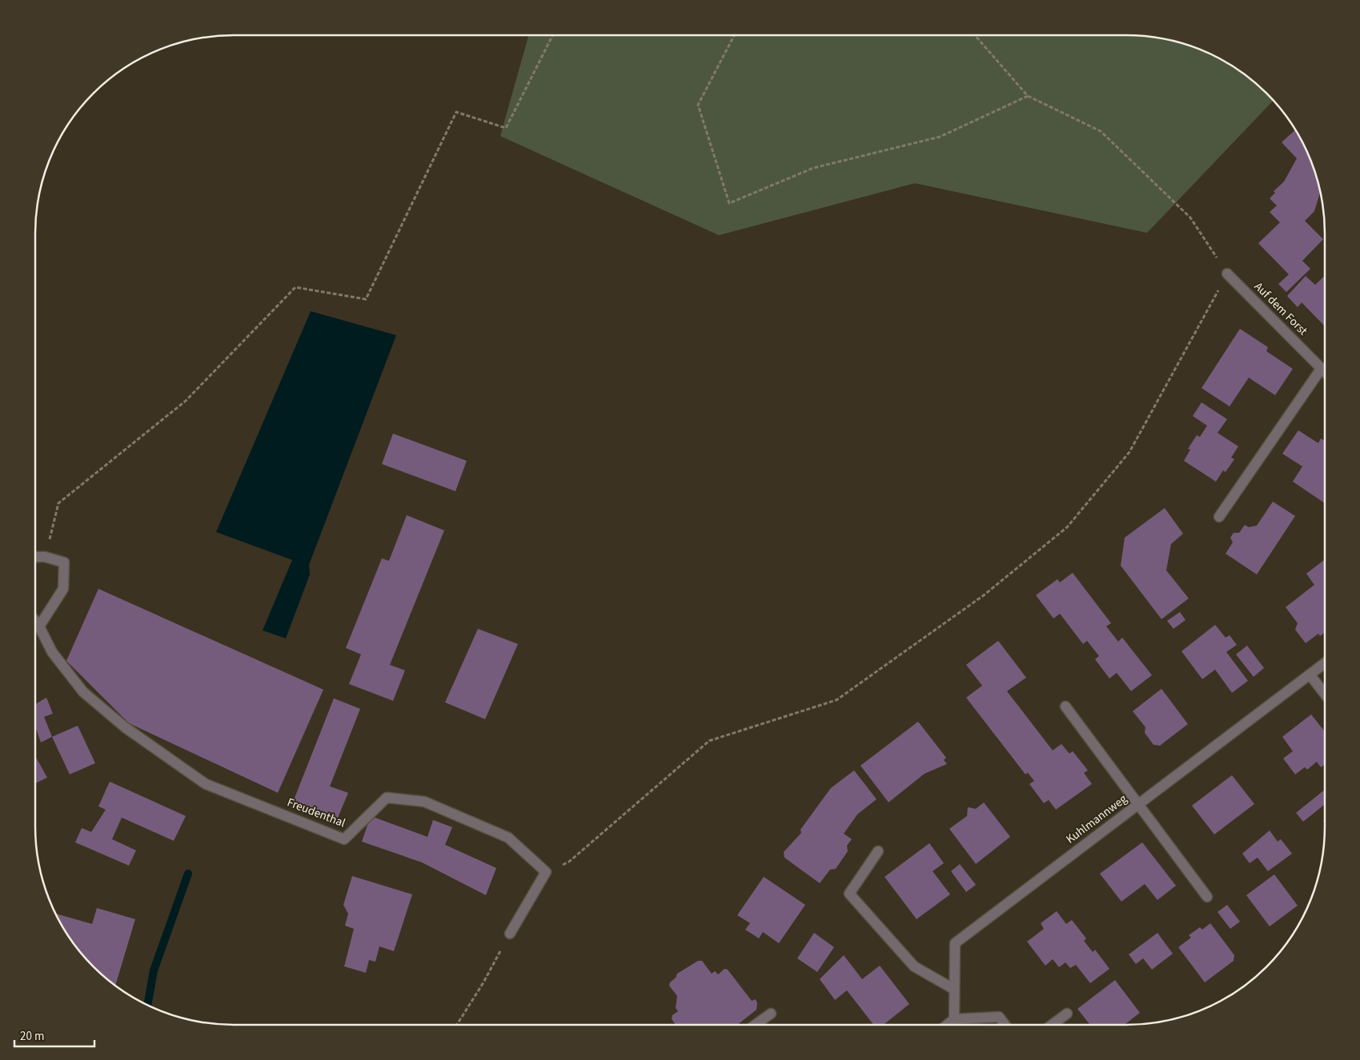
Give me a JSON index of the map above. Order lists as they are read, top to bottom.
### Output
{
  "streets": {
    "street": ["Auf dem Forst", "Freudenthal", "Kuhlmannweg"]
  },
  "scale_bar": "20 m"
}
